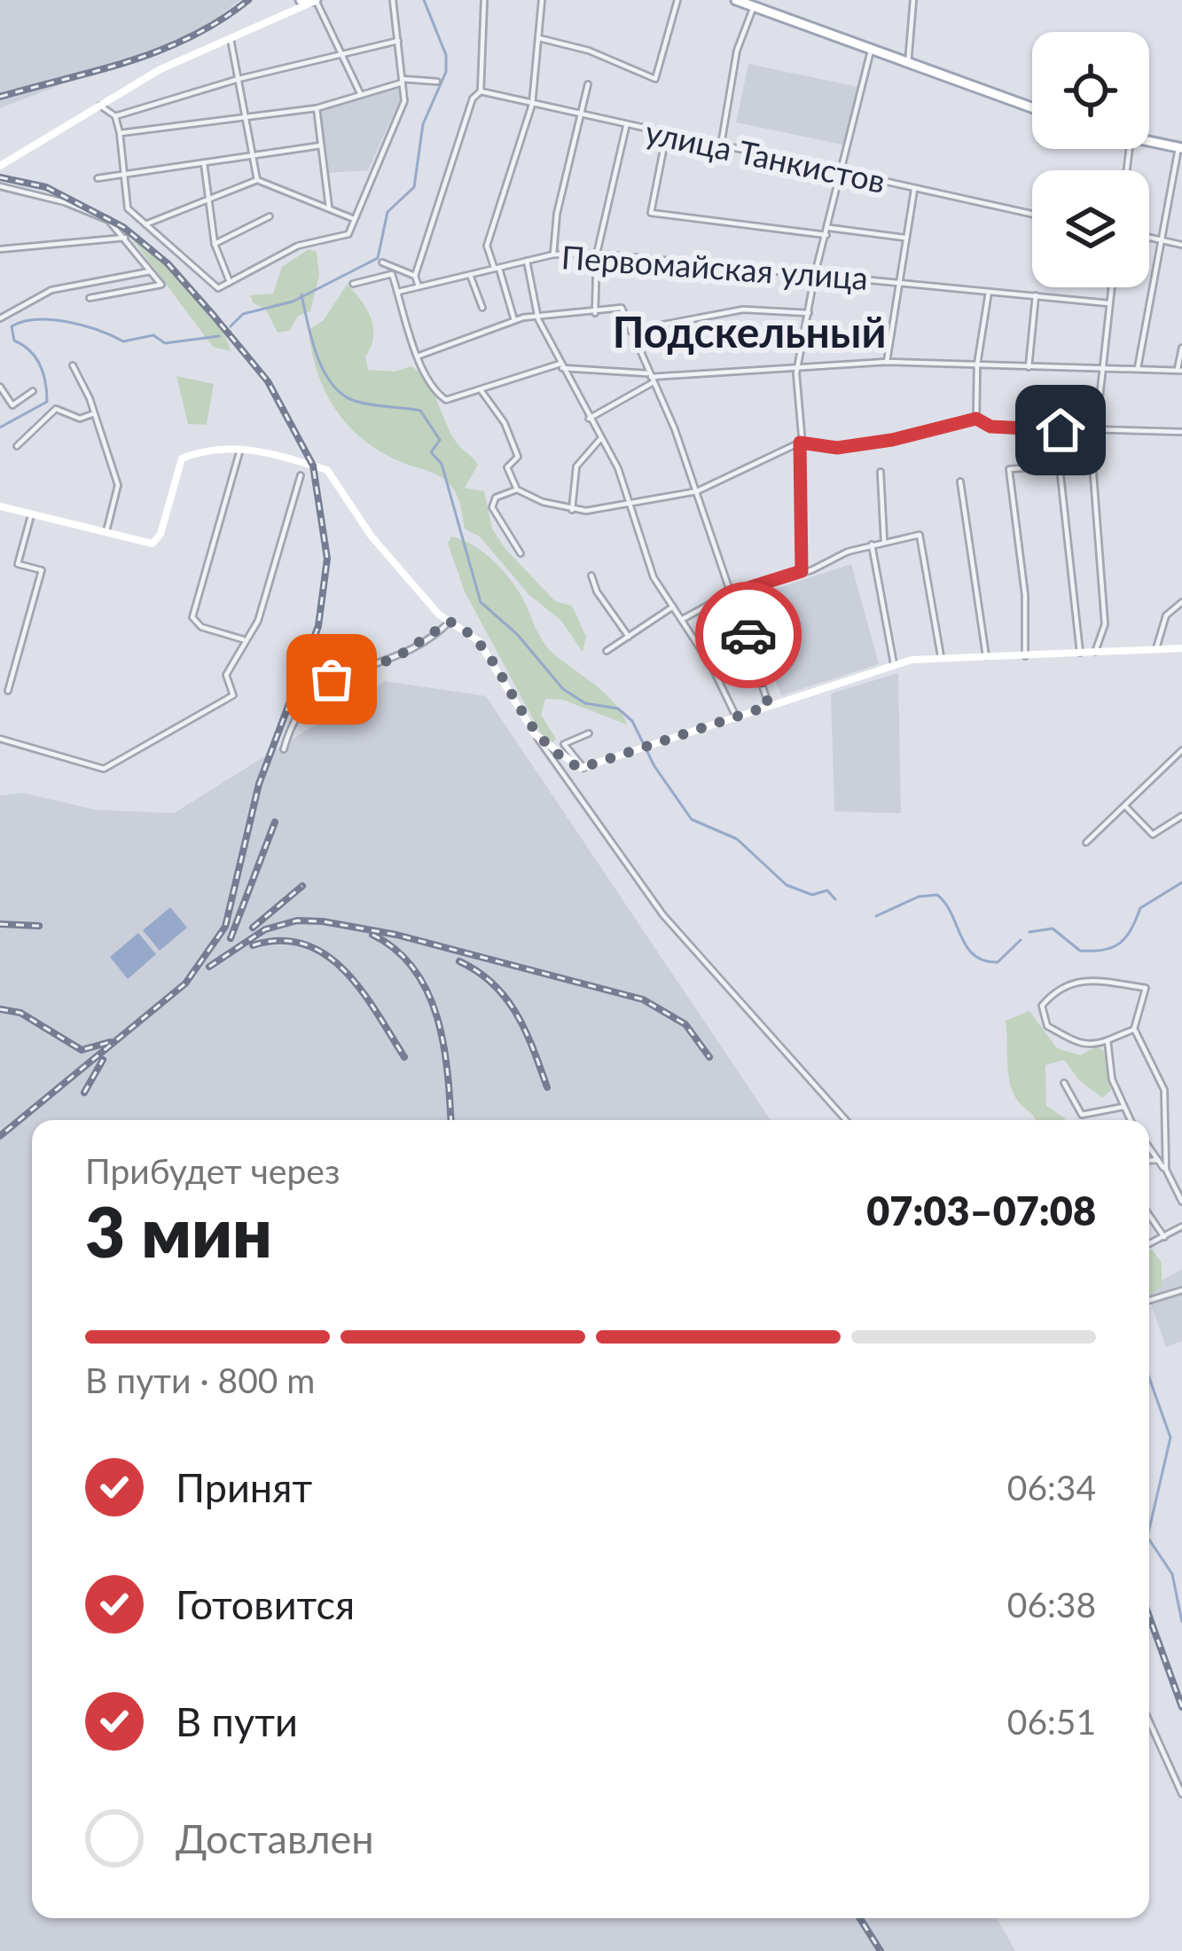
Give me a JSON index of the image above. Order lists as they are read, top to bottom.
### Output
{
  "streets": {
    "street": ["улица Танкистов", "Первомайская улица"]
  },
  "districts": ["Подскельный"],
  "page": {
    "heading": ["3 мин", "Прибудет через", "07:03–07:08"],
    "bar": "В пути · 800 m",
    "list": [
      ["Принят", "06:34"],
      ["Готовится", "06:38"],
      ["В пути", "06:51"],
      "Доставлен"
    ]
  }
}
